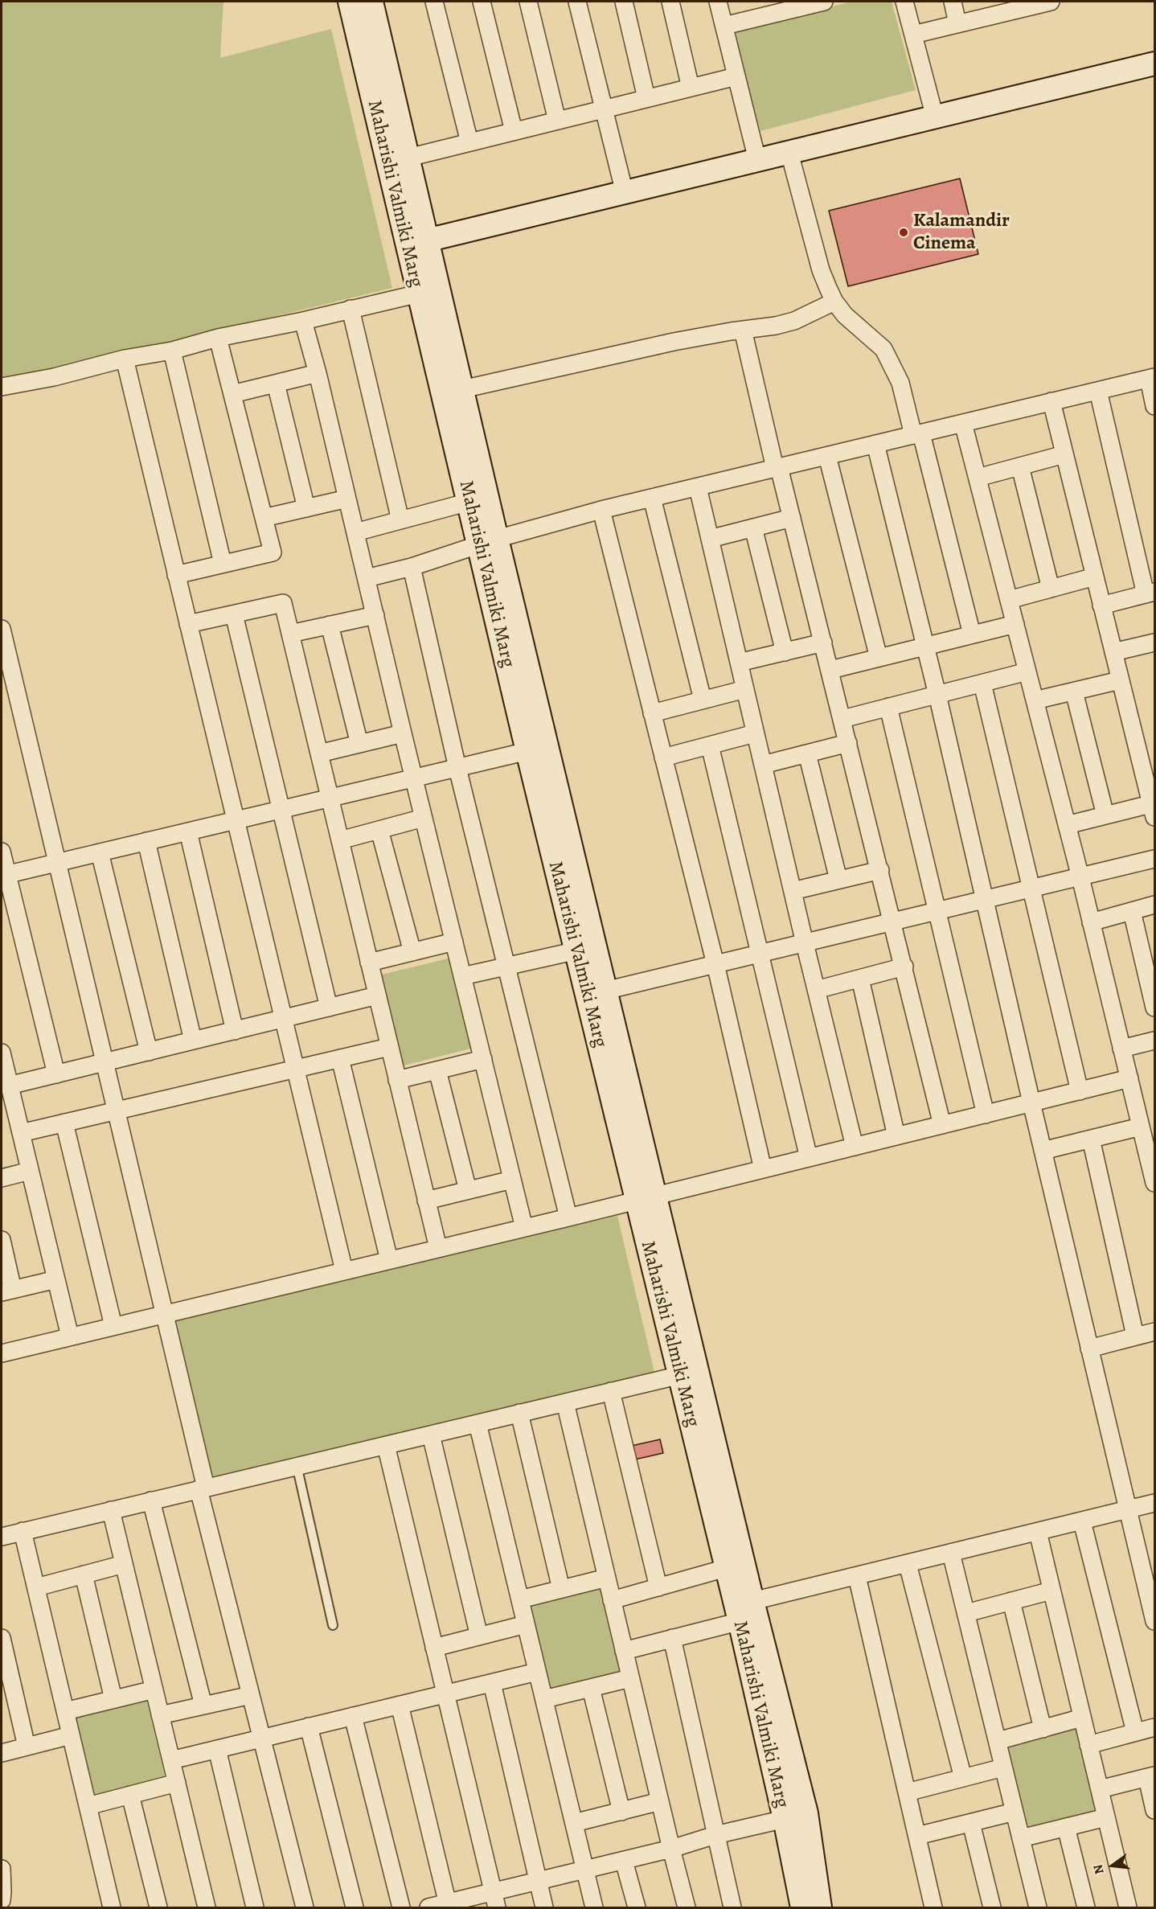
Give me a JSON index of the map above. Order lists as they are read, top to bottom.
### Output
{
  "streets": {
    "street": ["Maharishi Valmiki Marg"]
  },
  "places": ["Kalamandir Cinema"],
  "north": "left"
}
